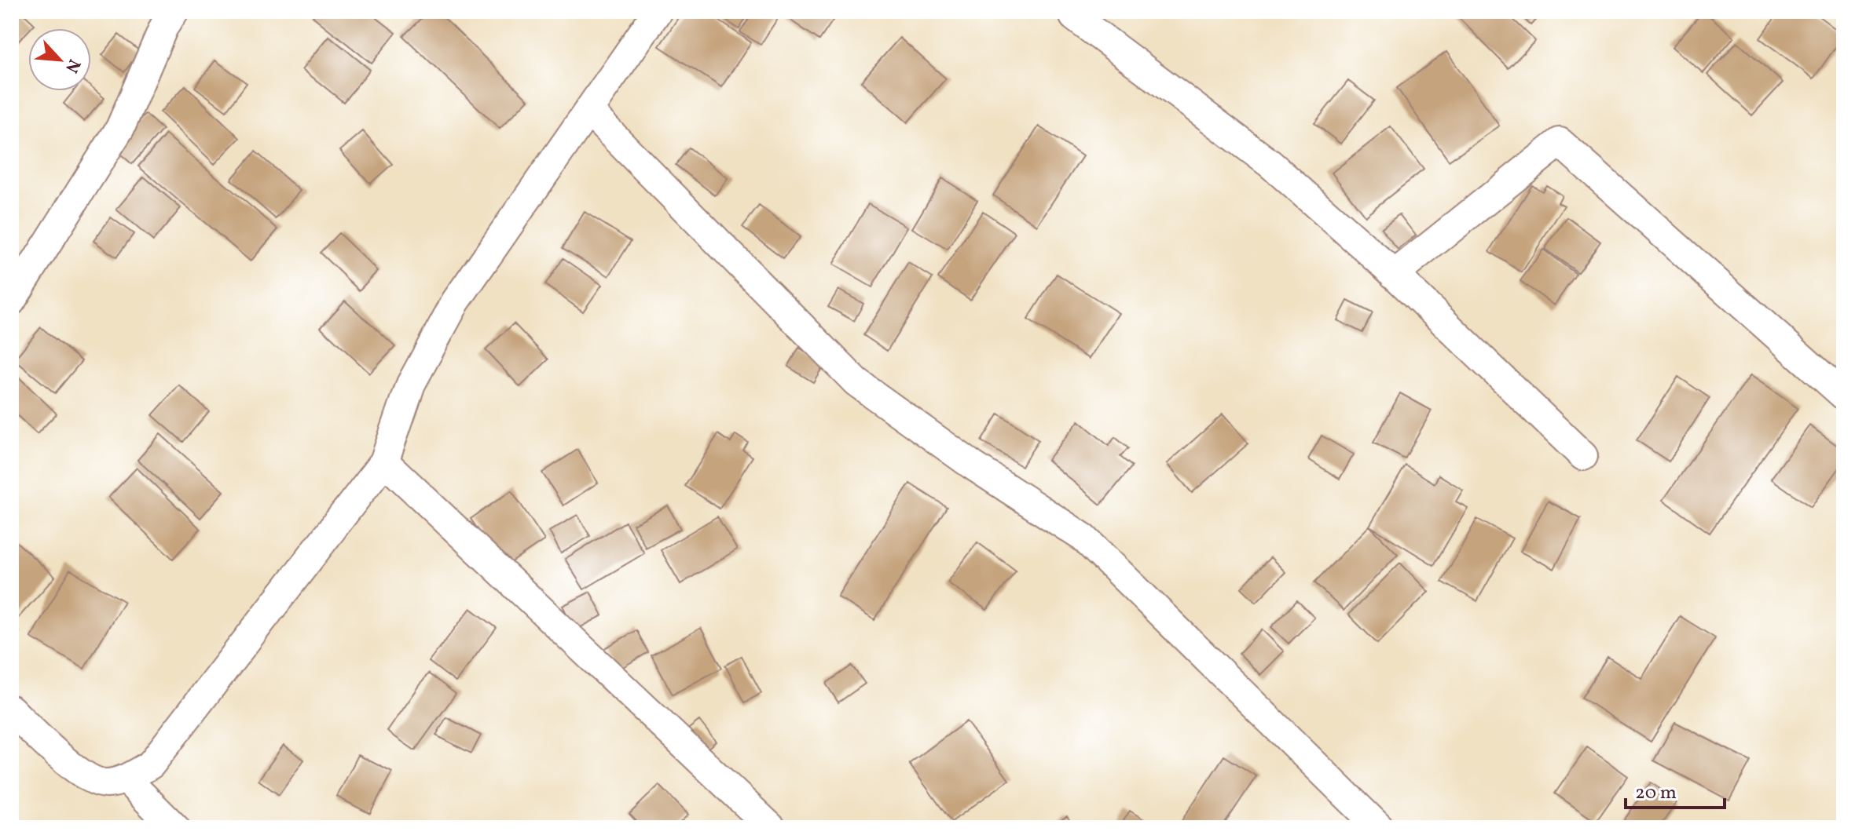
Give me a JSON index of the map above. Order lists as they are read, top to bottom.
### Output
{
  "scale_bar": "20 m",
  "north": "bottom right"
}
